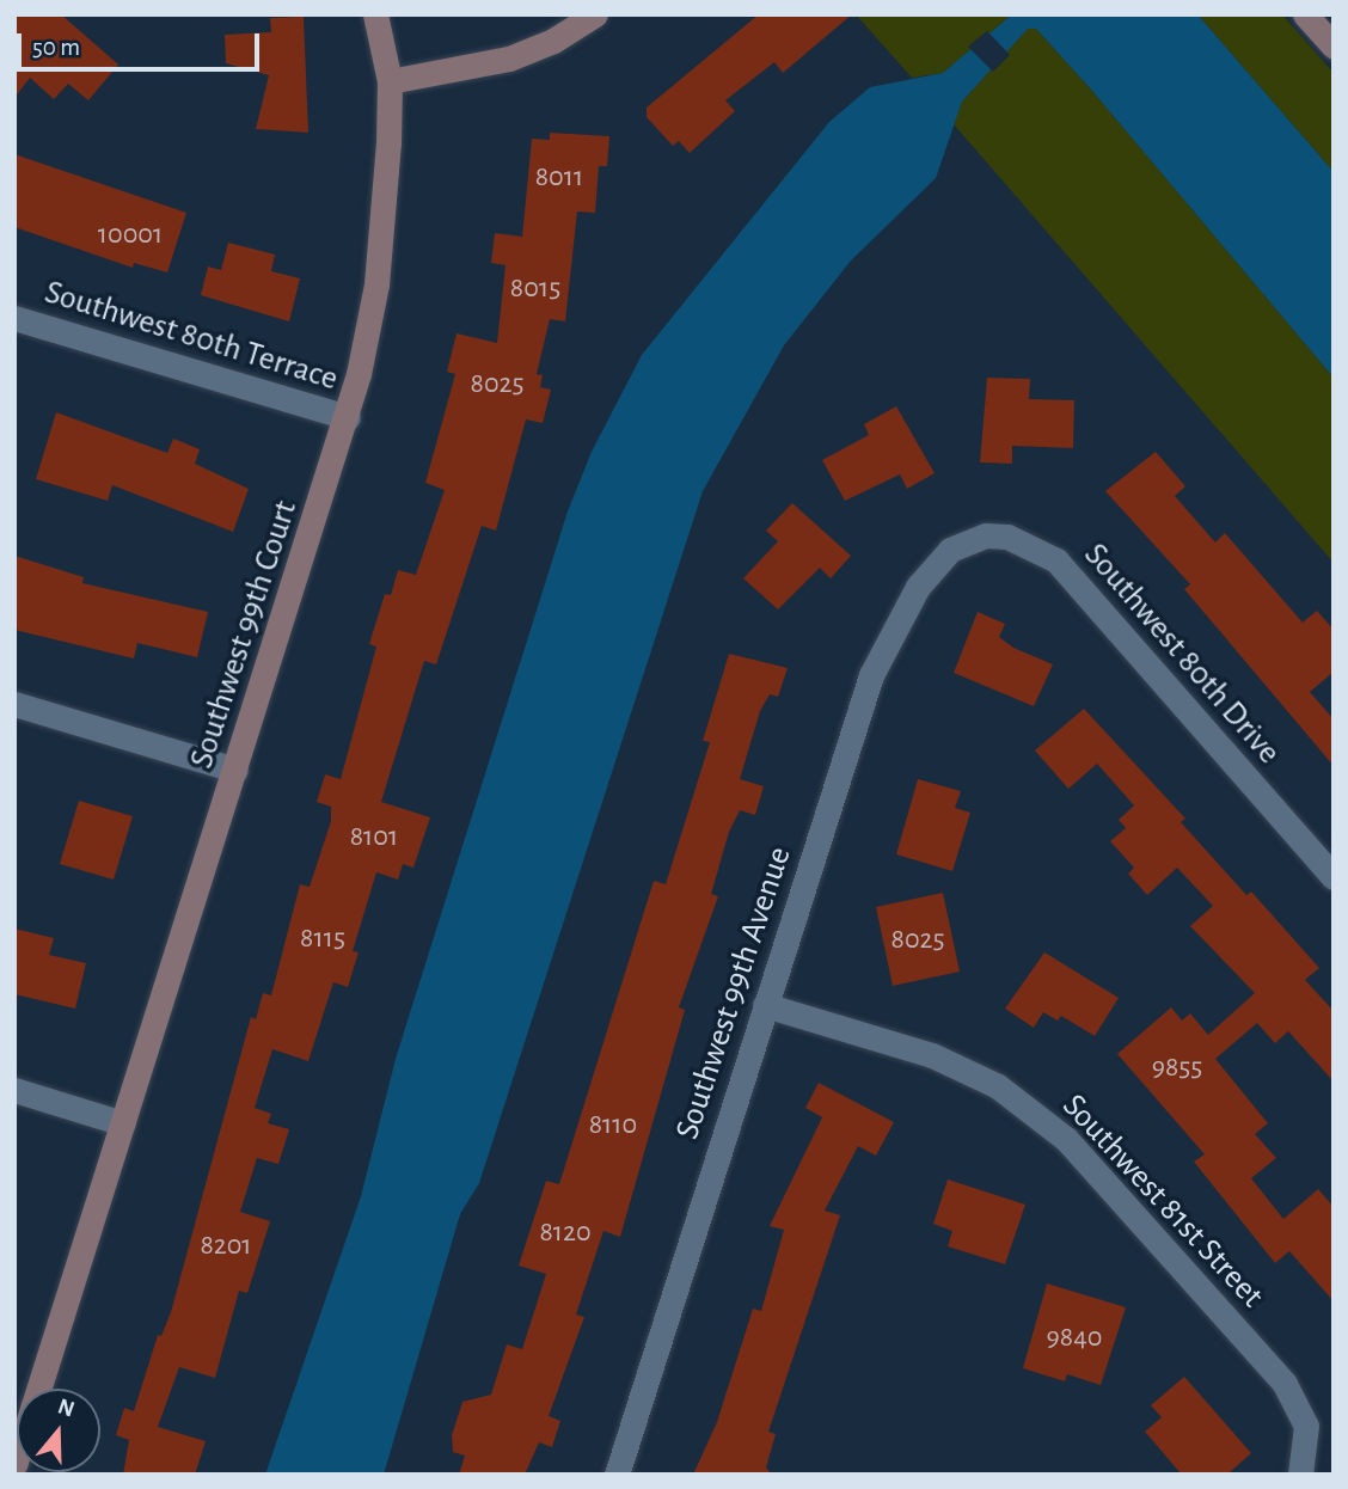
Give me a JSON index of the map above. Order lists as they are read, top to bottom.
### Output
{
  "streets": {
    "street": [
      "Southwest 80th Terrace",
      "Southwest 99th Court",
      "Southwest 80th Drive",
      "Southwest 99th Avenue",
      "Southwest 81st Street"
    ]
  },
  "crossings": [
    ["Southwest 80th Terrace", "Southwest 99th Court"],
    ["Southwest 80th Drive", "Southwest 99th Avenue"],
    ["Southwest 99th Avenue", "Southwest 81st Street"]
  ],
  "house_numbers": [
    "8011",
    "10001",
    "8015",
    "8025",
    "8101",
    "8115",
    "8025",
    "9855",
    "8110",
    "8120",
    "8201",
    "9840"
  ],
  "scale_bar": "50 m",
  "north": "top"
}
